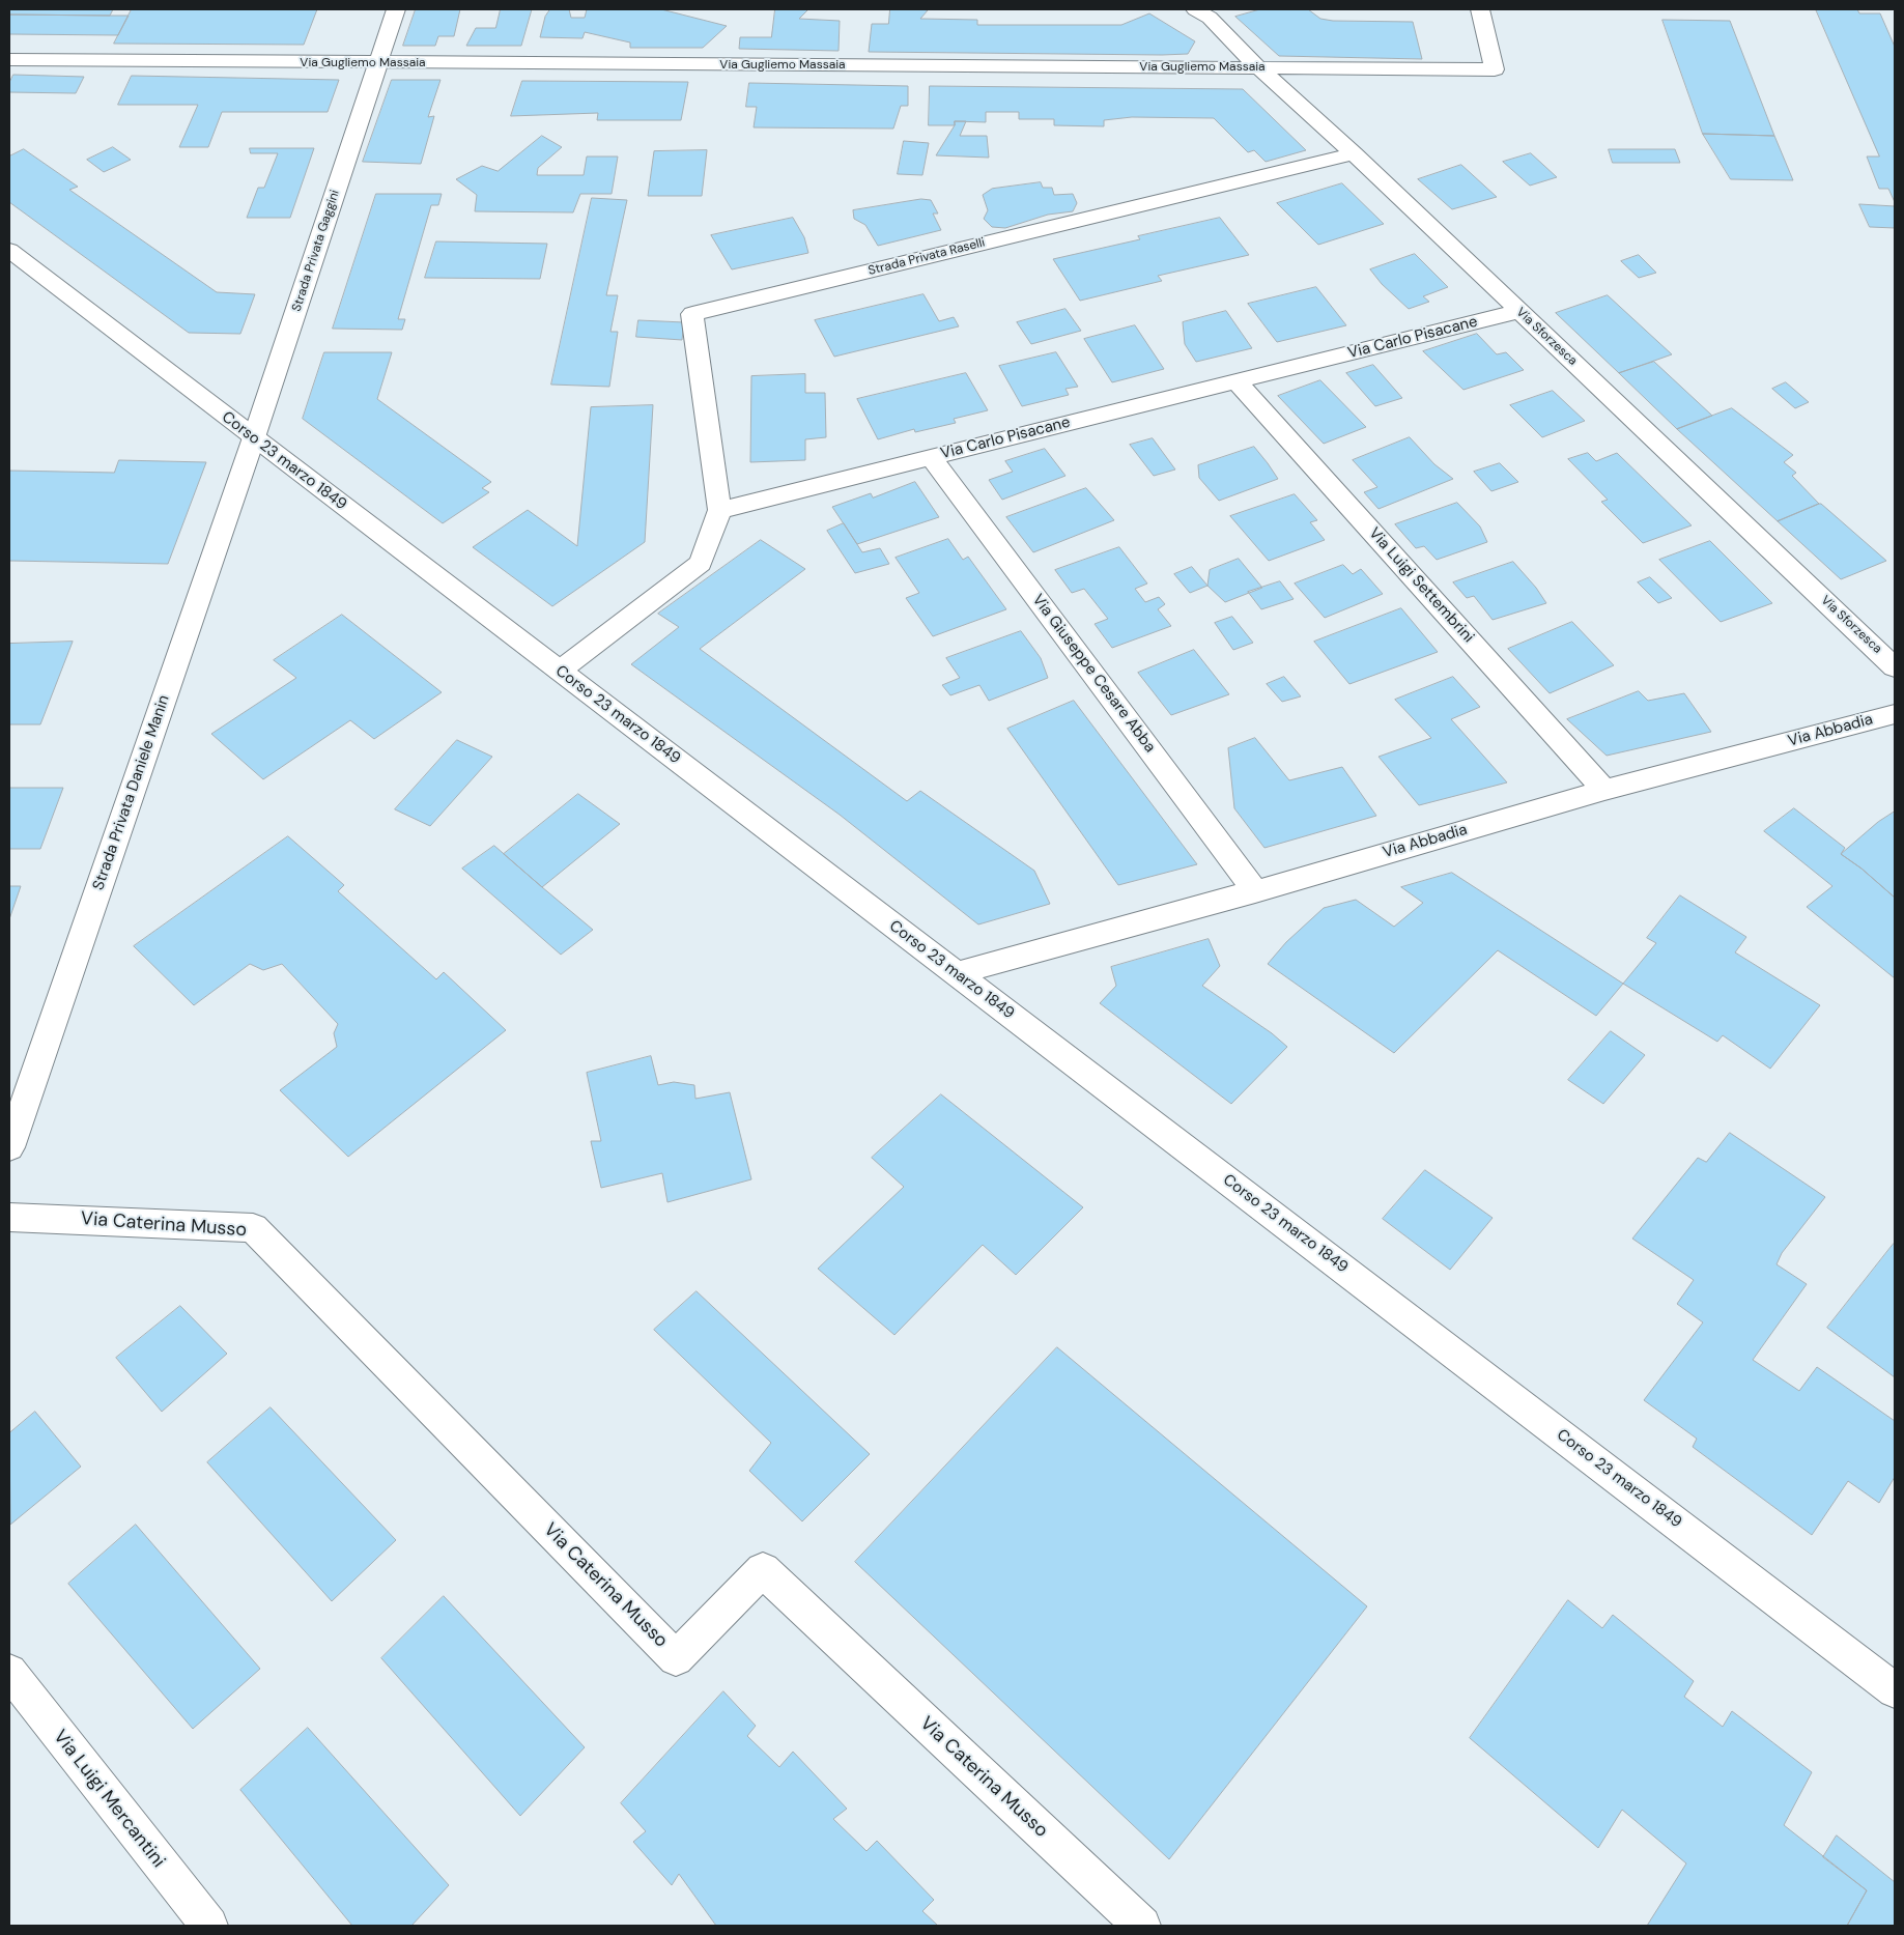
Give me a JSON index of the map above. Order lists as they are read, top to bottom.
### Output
{
  "streets": {
    "street": [
      "Via Gugliemo Massaia",
      "Strada Privata Gaggini",
      "Strada Privata Raselli",
      "Via Sforzesca",
      "Via Carlo Pisacane",
      "Corso 23 marzo 1849",
      "Via Luigi Settembrini",
      "Via Giuseppe Cesare Abba",
      "Via Abbadia",
      "Strada Privata Daniele Manin",
      "Via Caterina Musso",
      "Via Luigi Mercantini"
    ]
  },
  "crossings": [
    ["Via Gugliemo Massaia", "Strada Privata Gaggini"],
    ["Via Gugliemo Massaia", "Via Sforzesca"],
    ["Strada Privata Gaggini", "Corso 23 marzo 1849"],
    ["Strada Privata Gaggini", "Strada Privata Daniele Manin"],
    ["Strada Privata Raselli", "Via Sforzesca"],
    ["Strada Privata Raselli", "Via Carlo Pisacane"],
    ["Via Sforzesca", "Via Carlo Pisacane"],
    ["Via Carlo Pisacane", "Via Luigi Settembrini"],
    ["Via Carlo Pisacane", "Via Giuseppe Cesare Abba"],
    ["Corso 23 marzo 1849", "Via Abbadia"],
    ["Corso 23 marzo 1849", "Strada Privata Daniele Manin"],
    ["Via Luigi Settembrini", "Via Abbadia"],
    ["Via Giuseppe Cesare Abba", "Via Abbadia"]
  ]
}
